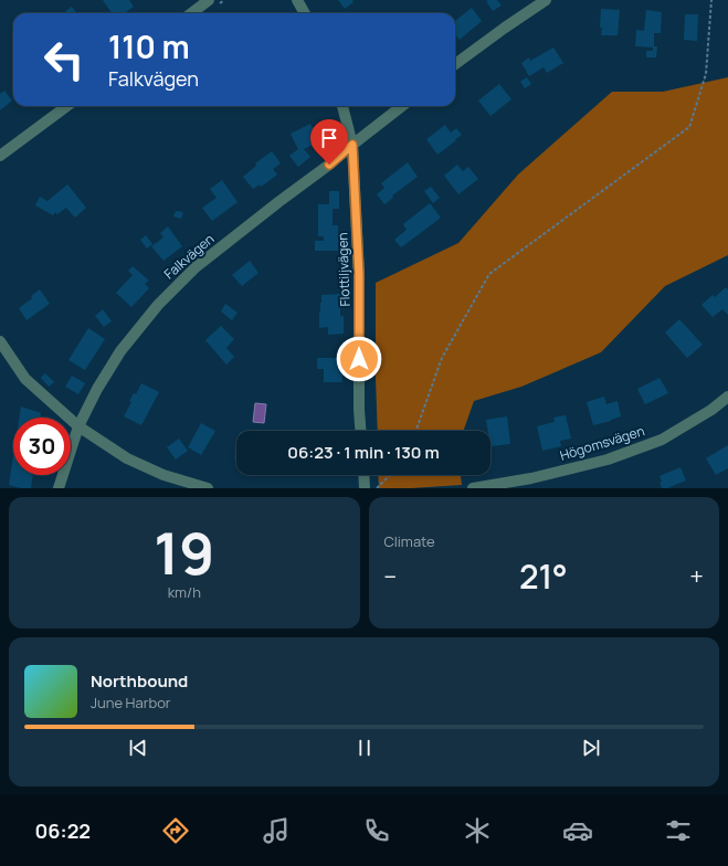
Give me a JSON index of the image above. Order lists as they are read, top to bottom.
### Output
{
  "streets": {
    "street": ["Falkvägen", "Flottiljvägen", "Högomsvägen"]
  },
  "crossings": [
    ["Falkvägen", "Flottiljvägen"]
  ],
  "page": {
    "turn": ["110 m", "Falkvägen"],
    "limit": "30",
    "trip": "06:23 · 1 min · 130 m",
    "tile": [
      ["19", "km/h"],
      "Climate"
    ],
    "heat": ["−", "21°", "+"],
    "song": ["Northbound", "June Harbor"],
    "tabs": "06:22"
  }
}
